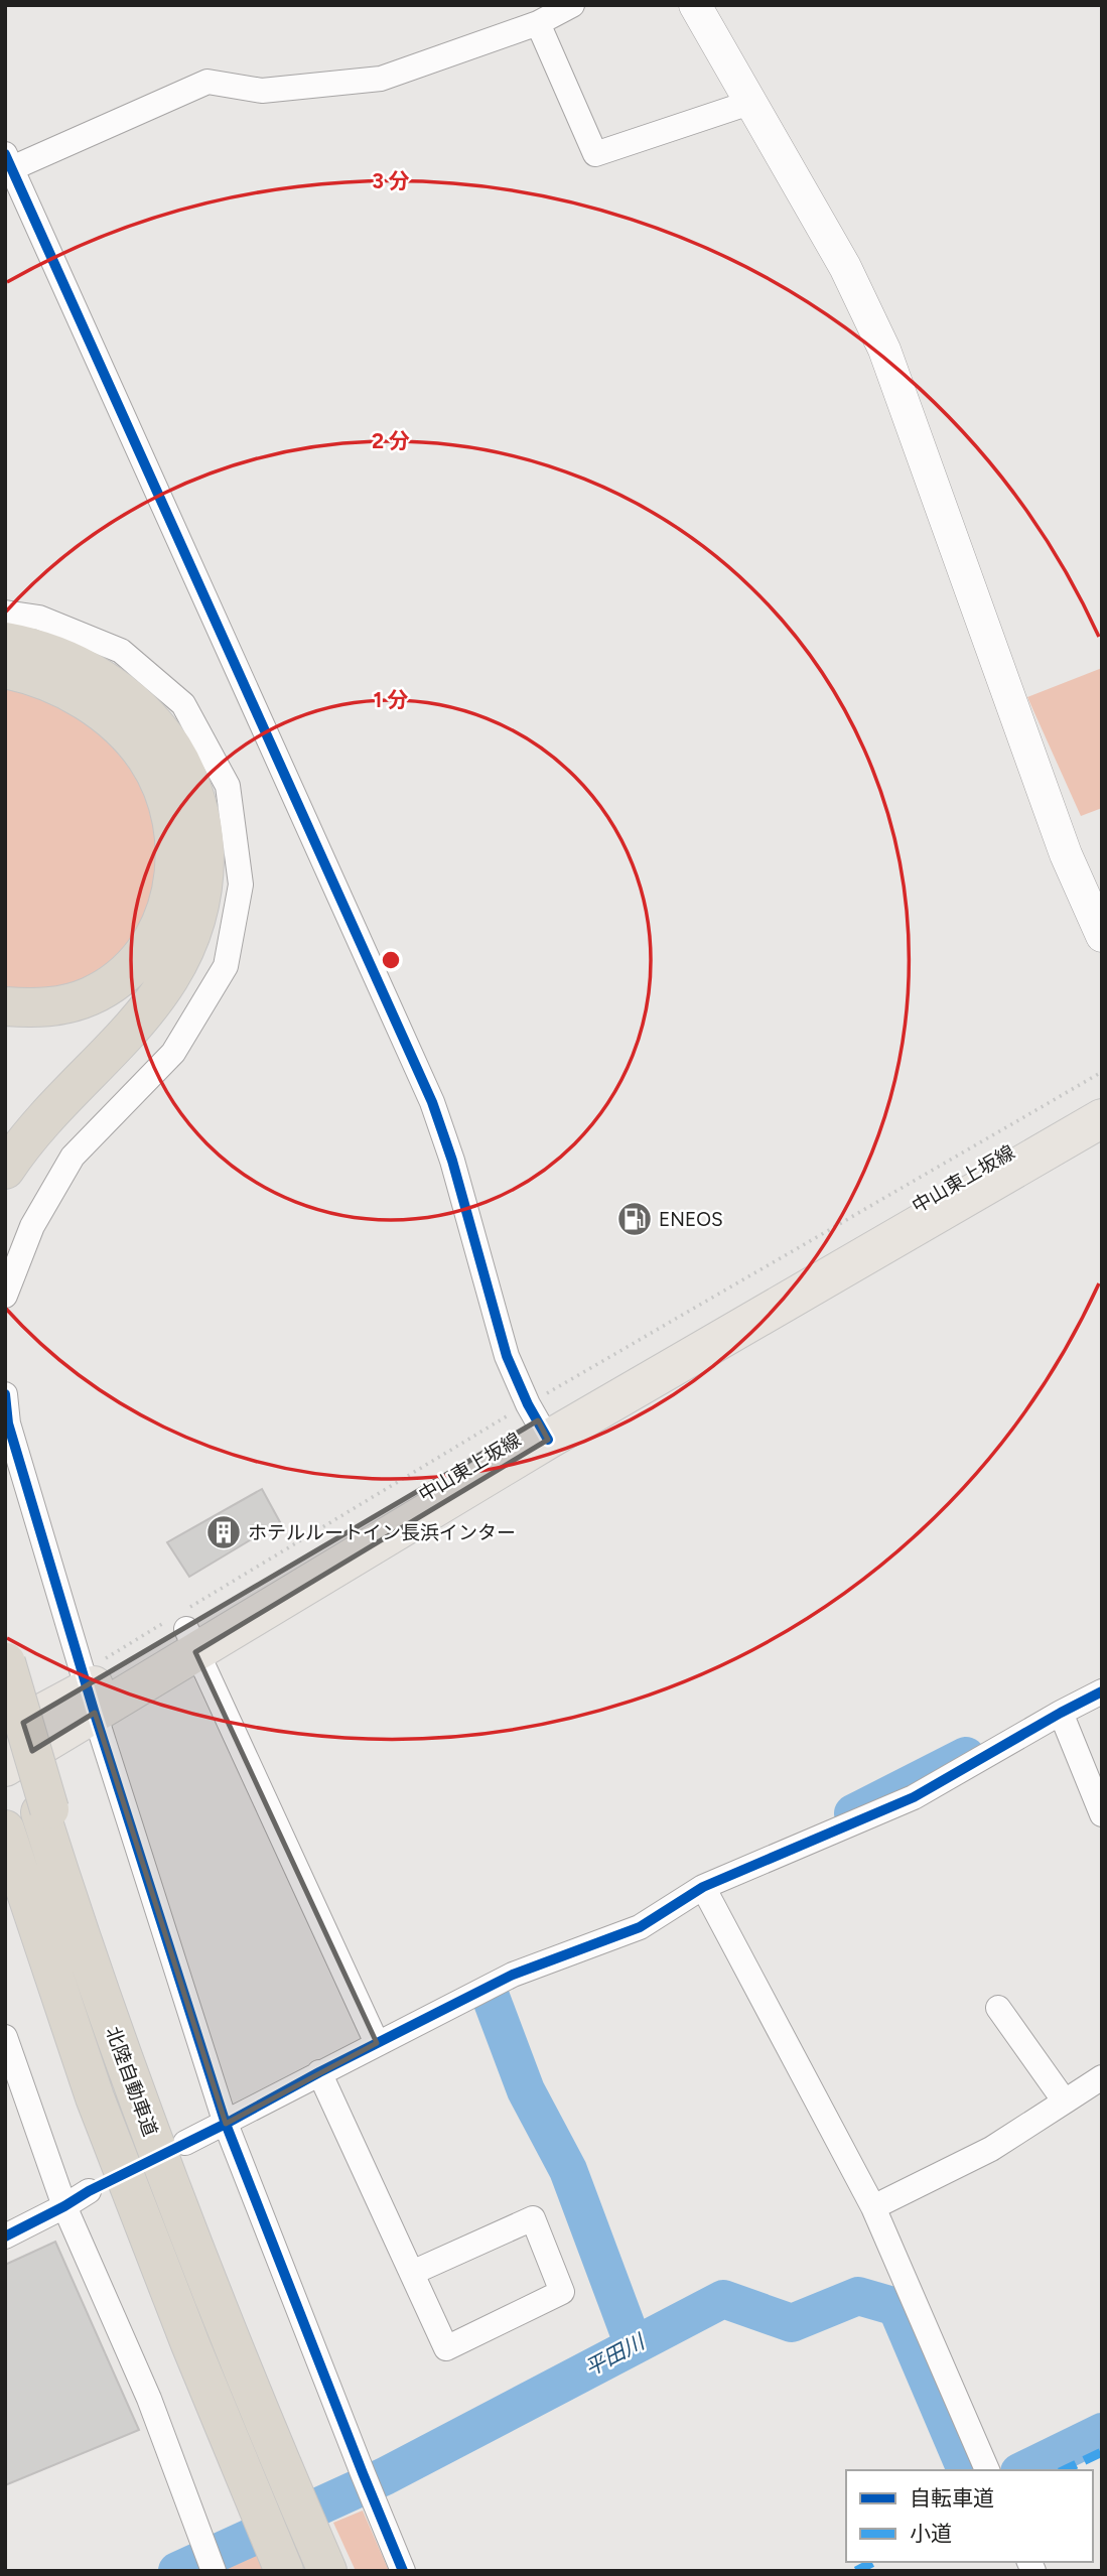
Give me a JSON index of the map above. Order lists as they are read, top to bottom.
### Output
{
  "streets": {
    "highway": ["北陸自動車道"],
    "main road": ["中山東上坂線"]
  },
  "water": ["平田川"],
  "places": {
    "fuel station": ["ENEOS"],
    "building": ["ホテルルートイン長浜インター"]
  },
  "legend": ["自転車道", "小道"],
  "rings": ["3 分", "2 分", "1 分"]
}
